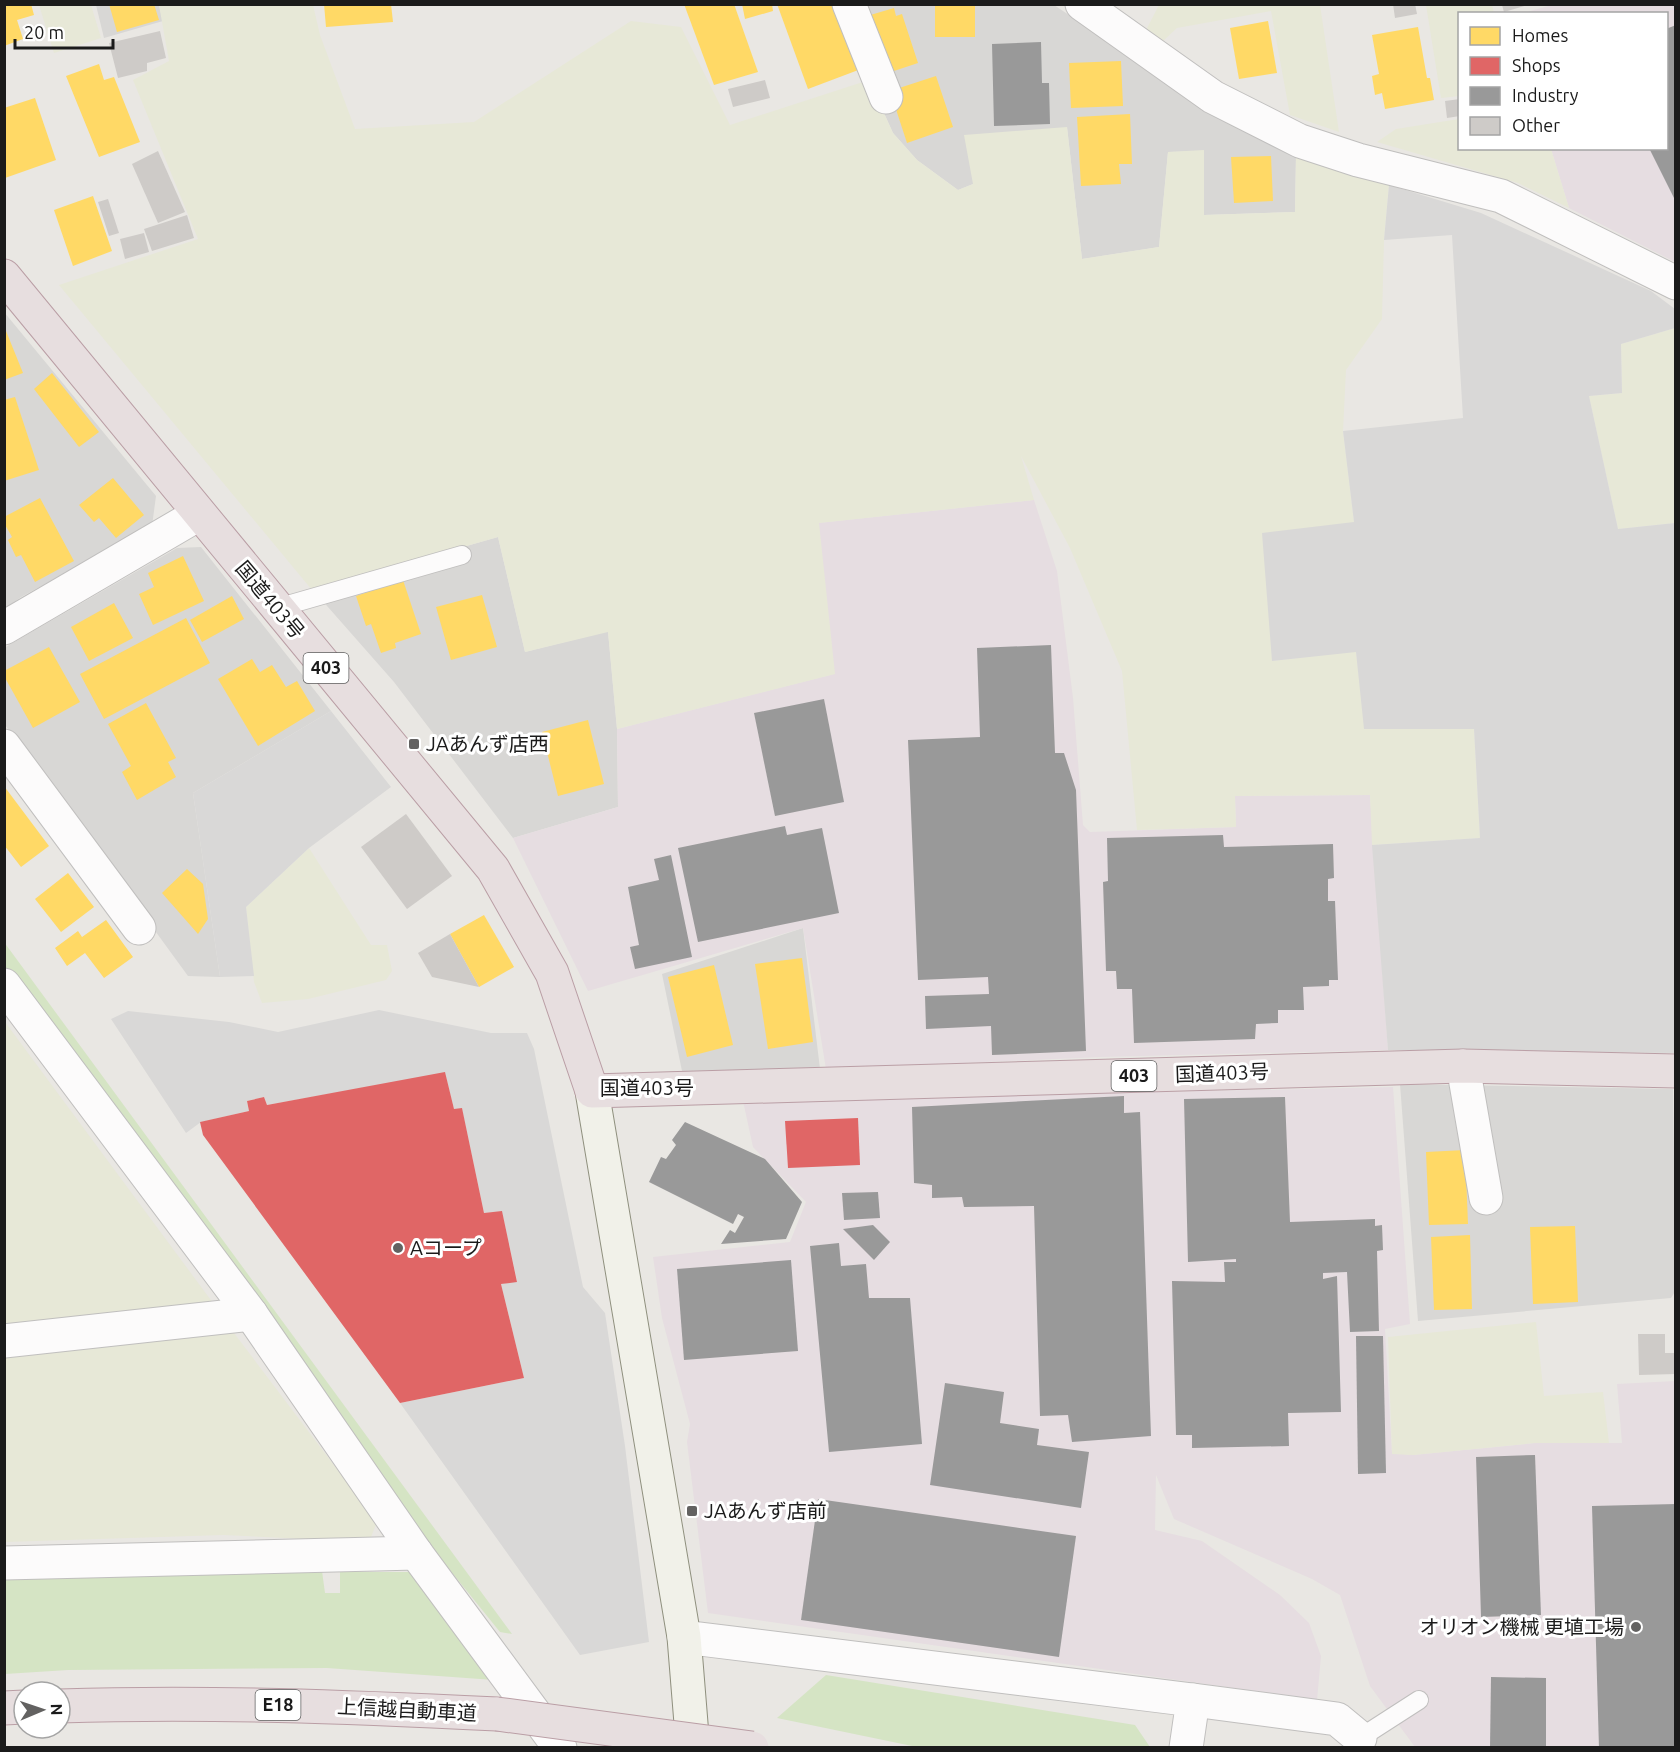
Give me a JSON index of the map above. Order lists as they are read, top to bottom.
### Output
{
  "streets": {
    "highway": [
      "国道403号",
      "403",
      "E18",
      "上信越自動車道"
    ]
  },
  "places": {
    "transit": ["JAあんず店西", "JAあんず店前"],
    "other": ["Aコープ", "オリオン機械 更埴工場"]
  },
  "legend": [
    "Homes",
    "Shops",
    "Industry",
    "Other"
  ],
  "scale_bar": "20 m",
  "north": "right"
}
